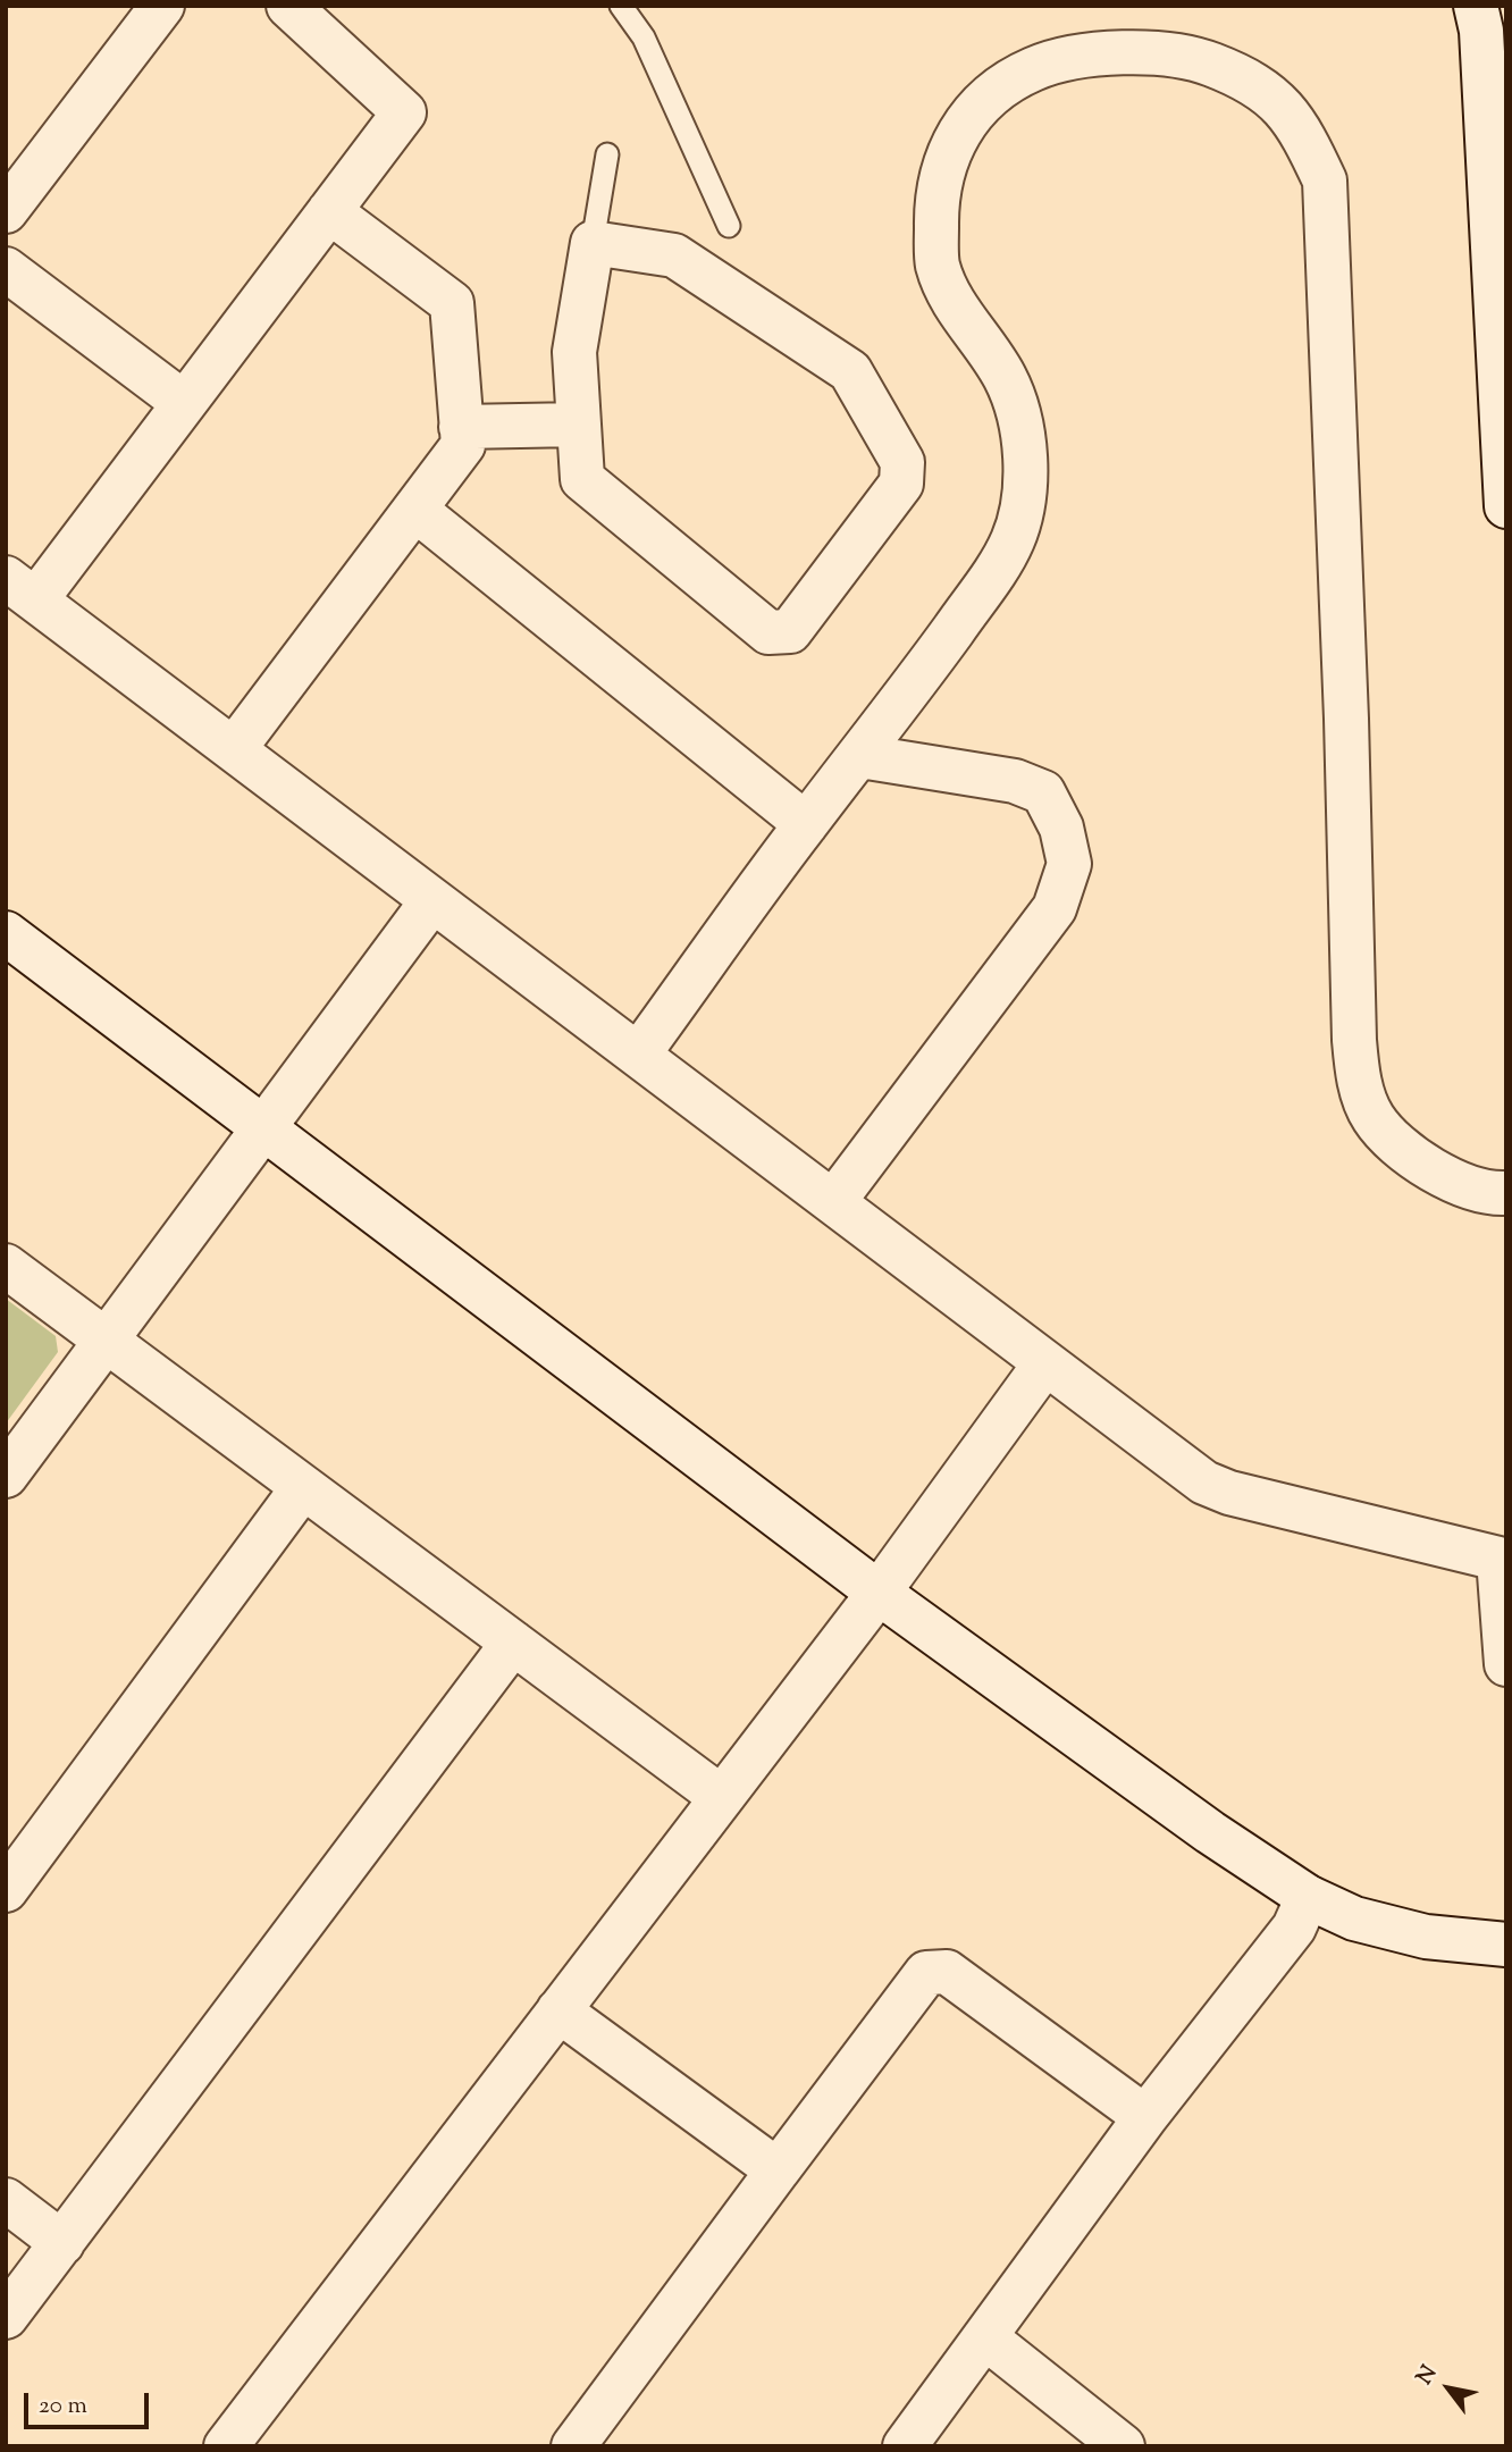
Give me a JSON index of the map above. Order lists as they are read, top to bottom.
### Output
{
  "scale_bar": "20 m",
  "north": "top left"
}
